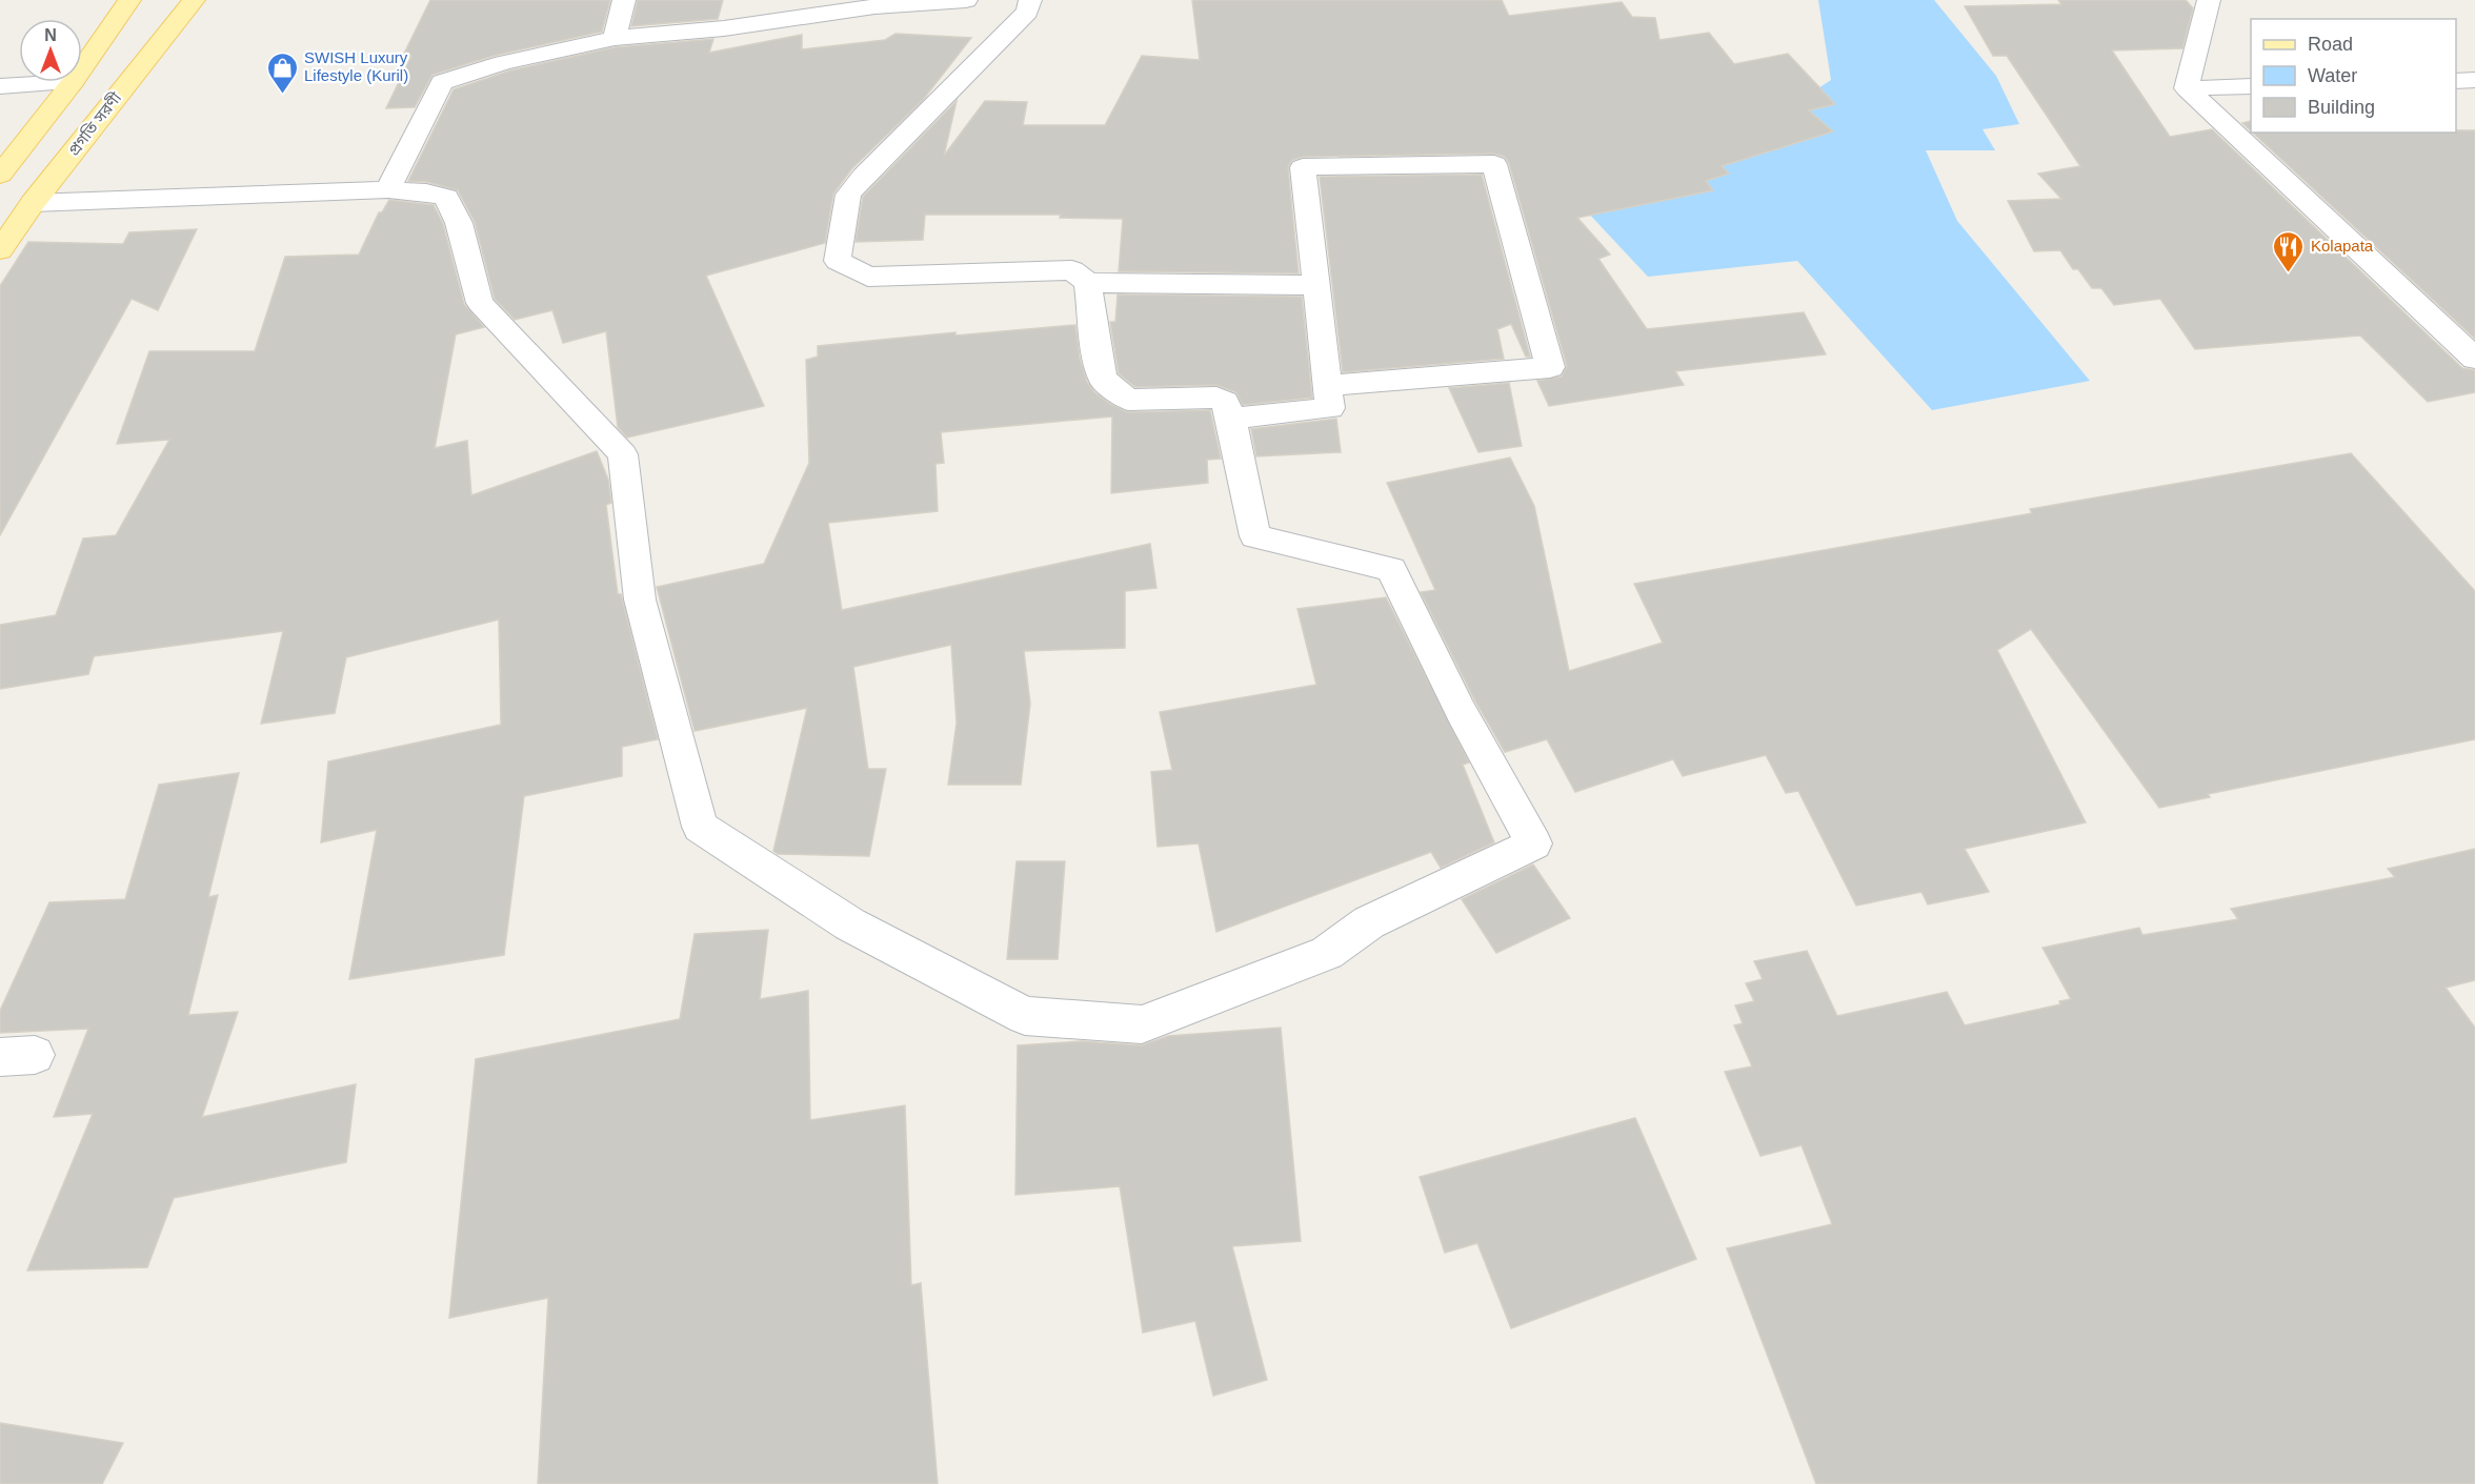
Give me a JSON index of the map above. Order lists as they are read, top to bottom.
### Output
{
  "streets": {
    "main road": ["প্রগতি সরণী"]
  },
  "places": {
    "shop": ["SWISH Luxury Lifestyle (Kuril)"],
    "restaurant": ["Kolapata"]
  },
  "legend": ["Road", "Water", "Building"],
  "north": "top"
}
